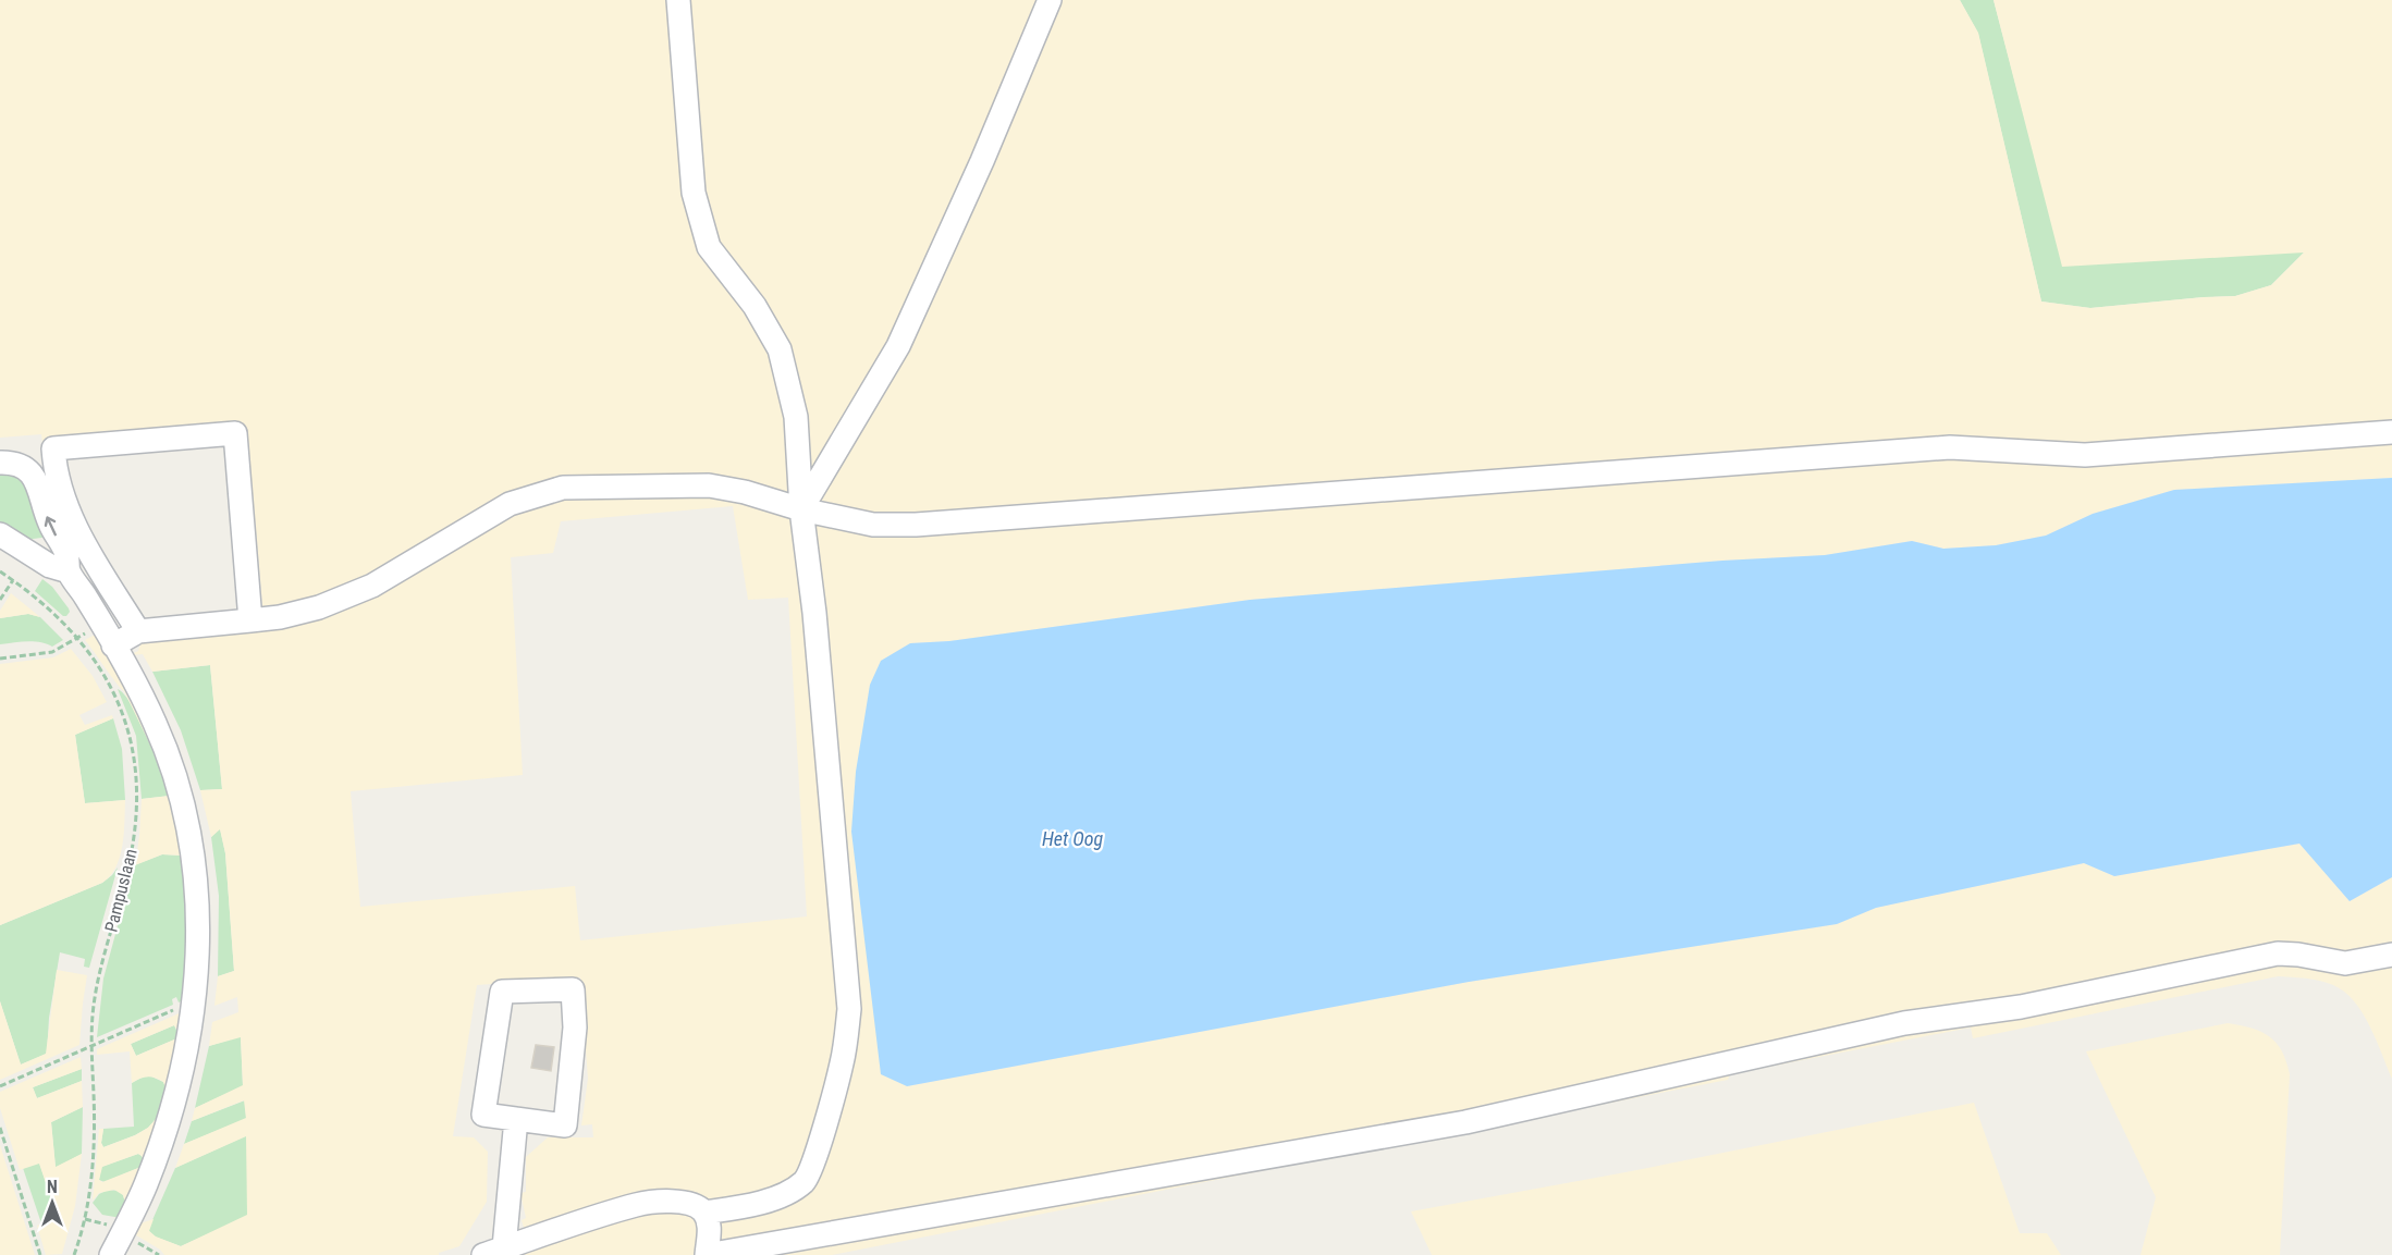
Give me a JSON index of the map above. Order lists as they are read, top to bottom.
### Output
{
  "streets": {
    "path": ["Pampuslaan"]
  },
  "water": ["Het Oog"],
  "north": "top"
}
